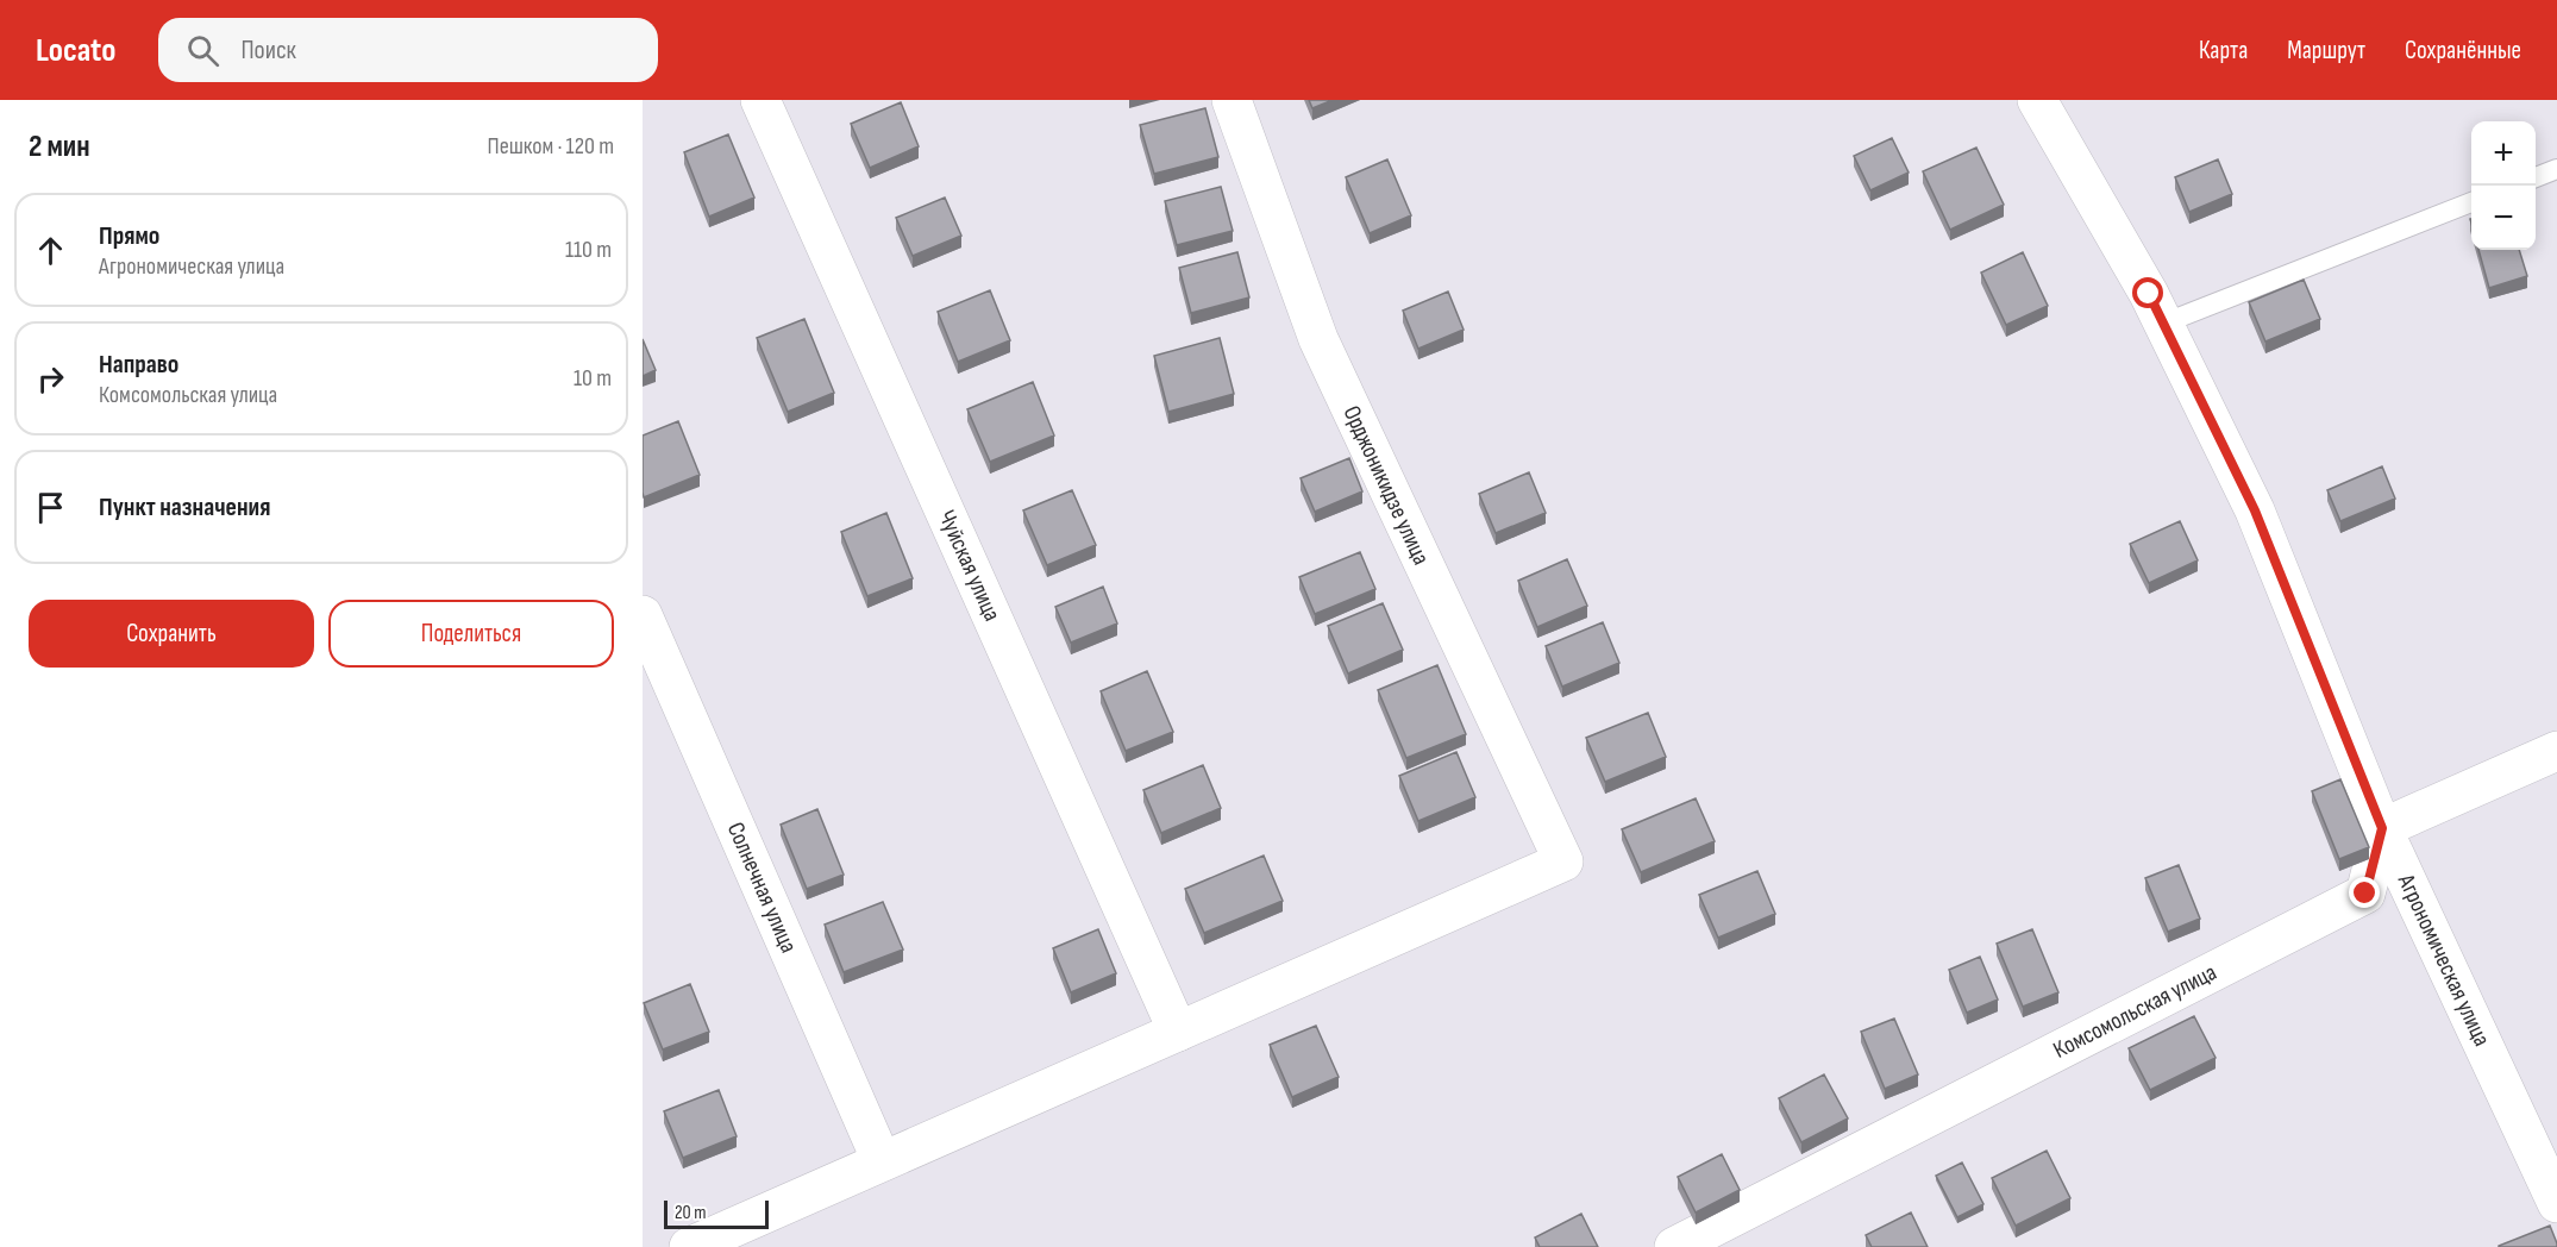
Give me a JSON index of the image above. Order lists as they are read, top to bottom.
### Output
{
  "streets": {
    "street": [
      "Орджоникидзе улица",
      "Чуйская улица",
      "Солнечная улица",
      "Агрономическая улица",
      "Комсомольская улица"
    ]
  },
  "crossings": [
    ["Орджоникидзе улица", "Чуйская улица"],
    ["Агрономическая улица", "Комсомольская улица"]
  ],
  "scale_bar": "20 m",
  "page": {
    "header": "Locato",
    "search": "Поиск",
    "nav": ["Карта", "Маршрут", "Сохранённые"],
    "heading": ["2 мин", "Пешком · 120 m"],
    "map_buttons": ["+", "−"],
    "list": [
      ["Прямо", "Агрономическая улица", "110 m"],
      ["Направо", "Комсомольская улица", "10 m"],
      "Пункт назначения"
    ],
    "buttons": ["Сохранить", "Поделиться"],
    "scale": "20 m"
  }
}
